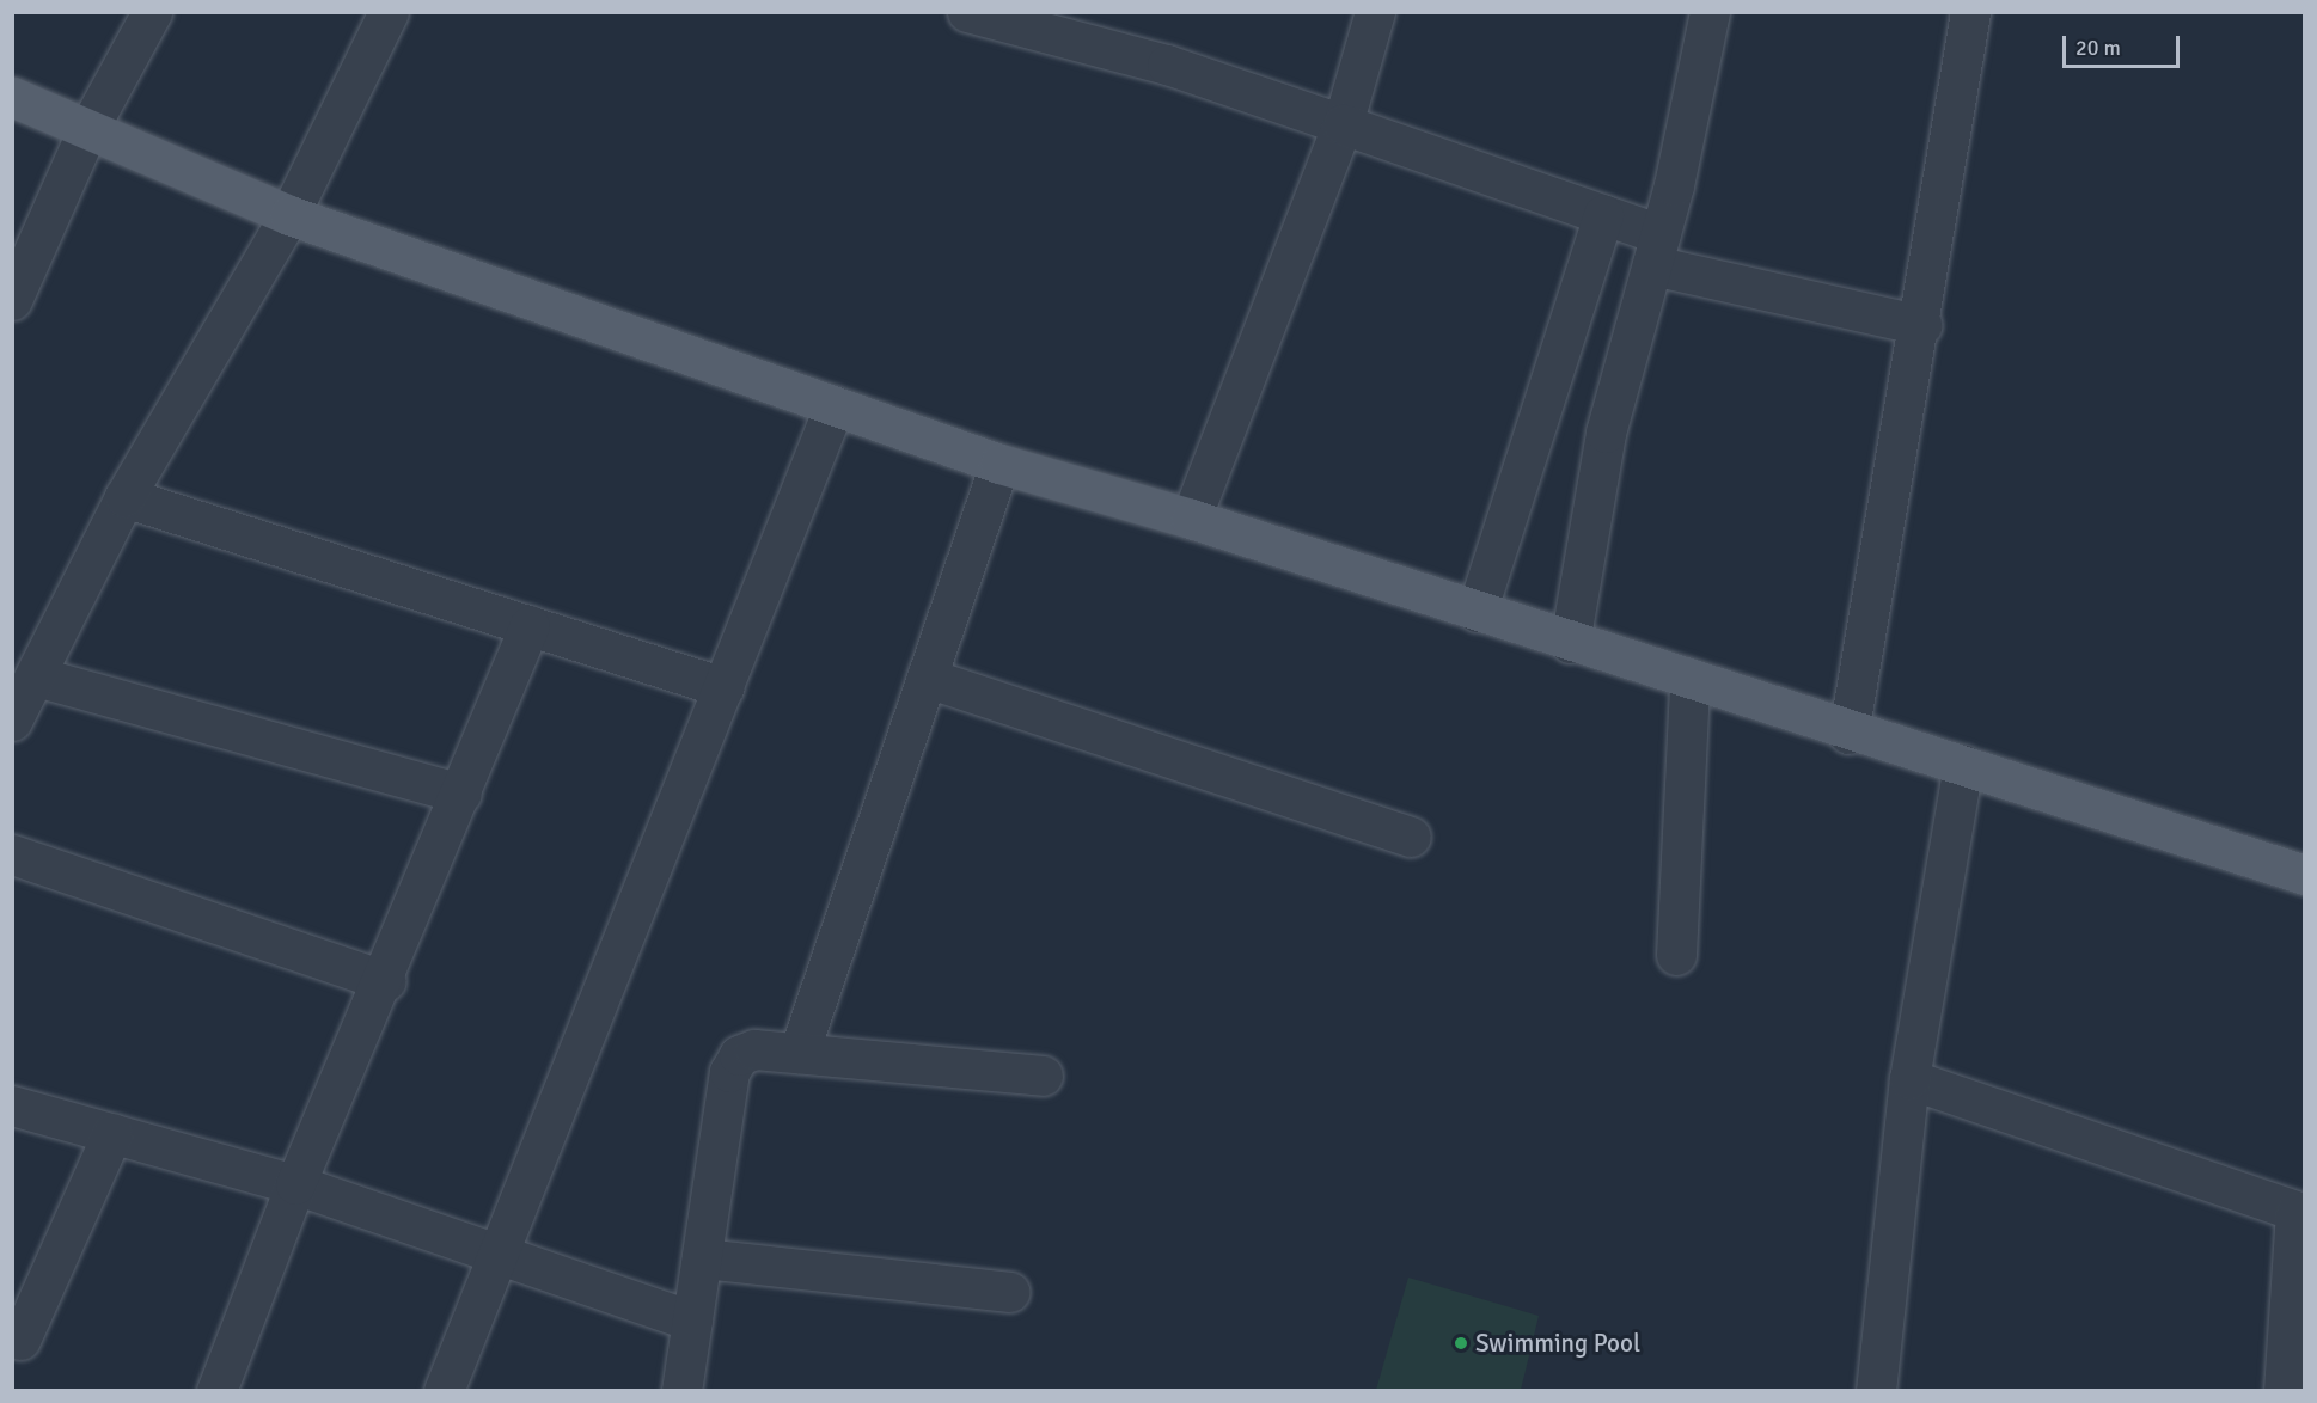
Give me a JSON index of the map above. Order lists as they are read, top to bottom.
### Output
{
  "places": ["Swimming Pool"],
  "scale_bar": "20 m"
}
